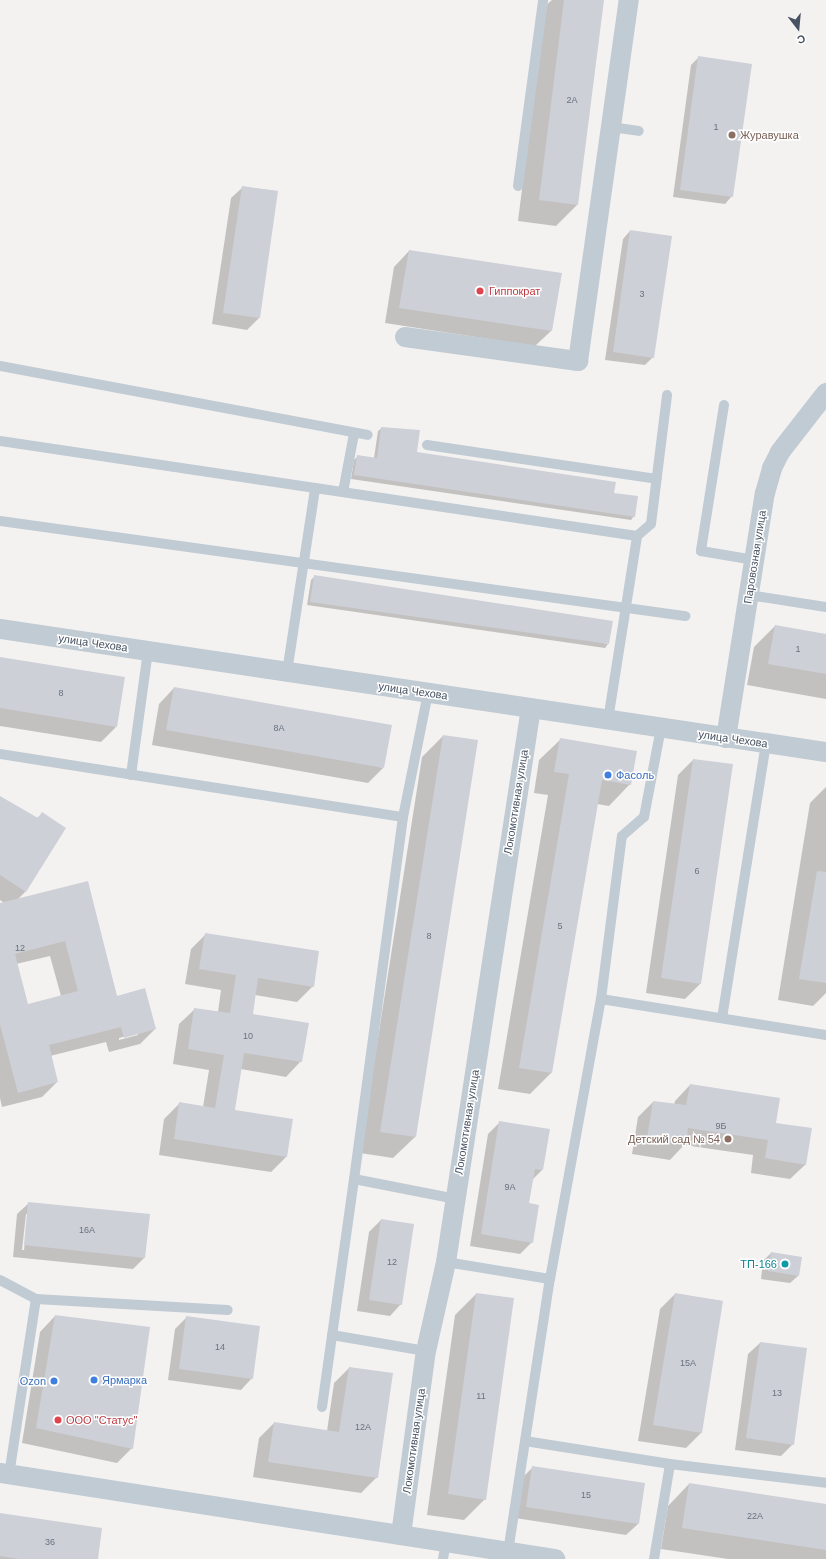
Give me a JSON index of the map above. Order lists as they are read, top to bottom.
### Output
{
  "streets": {
    "street": ["Паровозная улица", "улица Чехова", "Локомотивная улица"]
  },
  "crossings": [
    ["Паровозная улица", "улица Чехова"],
    ["улица Чехова", "Локомотивная улица"]
  ],
  "places": [
    "Журавушка",
    "Гиппократ",
    "Фасоль",
    "Детский сад № 54",
    "ТП-166",
    "Ярмарка",
    "Ozon",
    "ООО \"Статус\""
  ],
  "house_numbers": [
    "2А",
    "1",
    "3",
    "1",
    "8",
    "8А",
    "6",
    "5",
    "8",
    "12",
    "10",
    "9Б",
    "9А",
    "16А",
    "12",
    "14",
    "15А",
    "13",
    "11",
    "12А",
    "15",
    "22А",
    "36"
  ],
  "north": "bottom"
}
